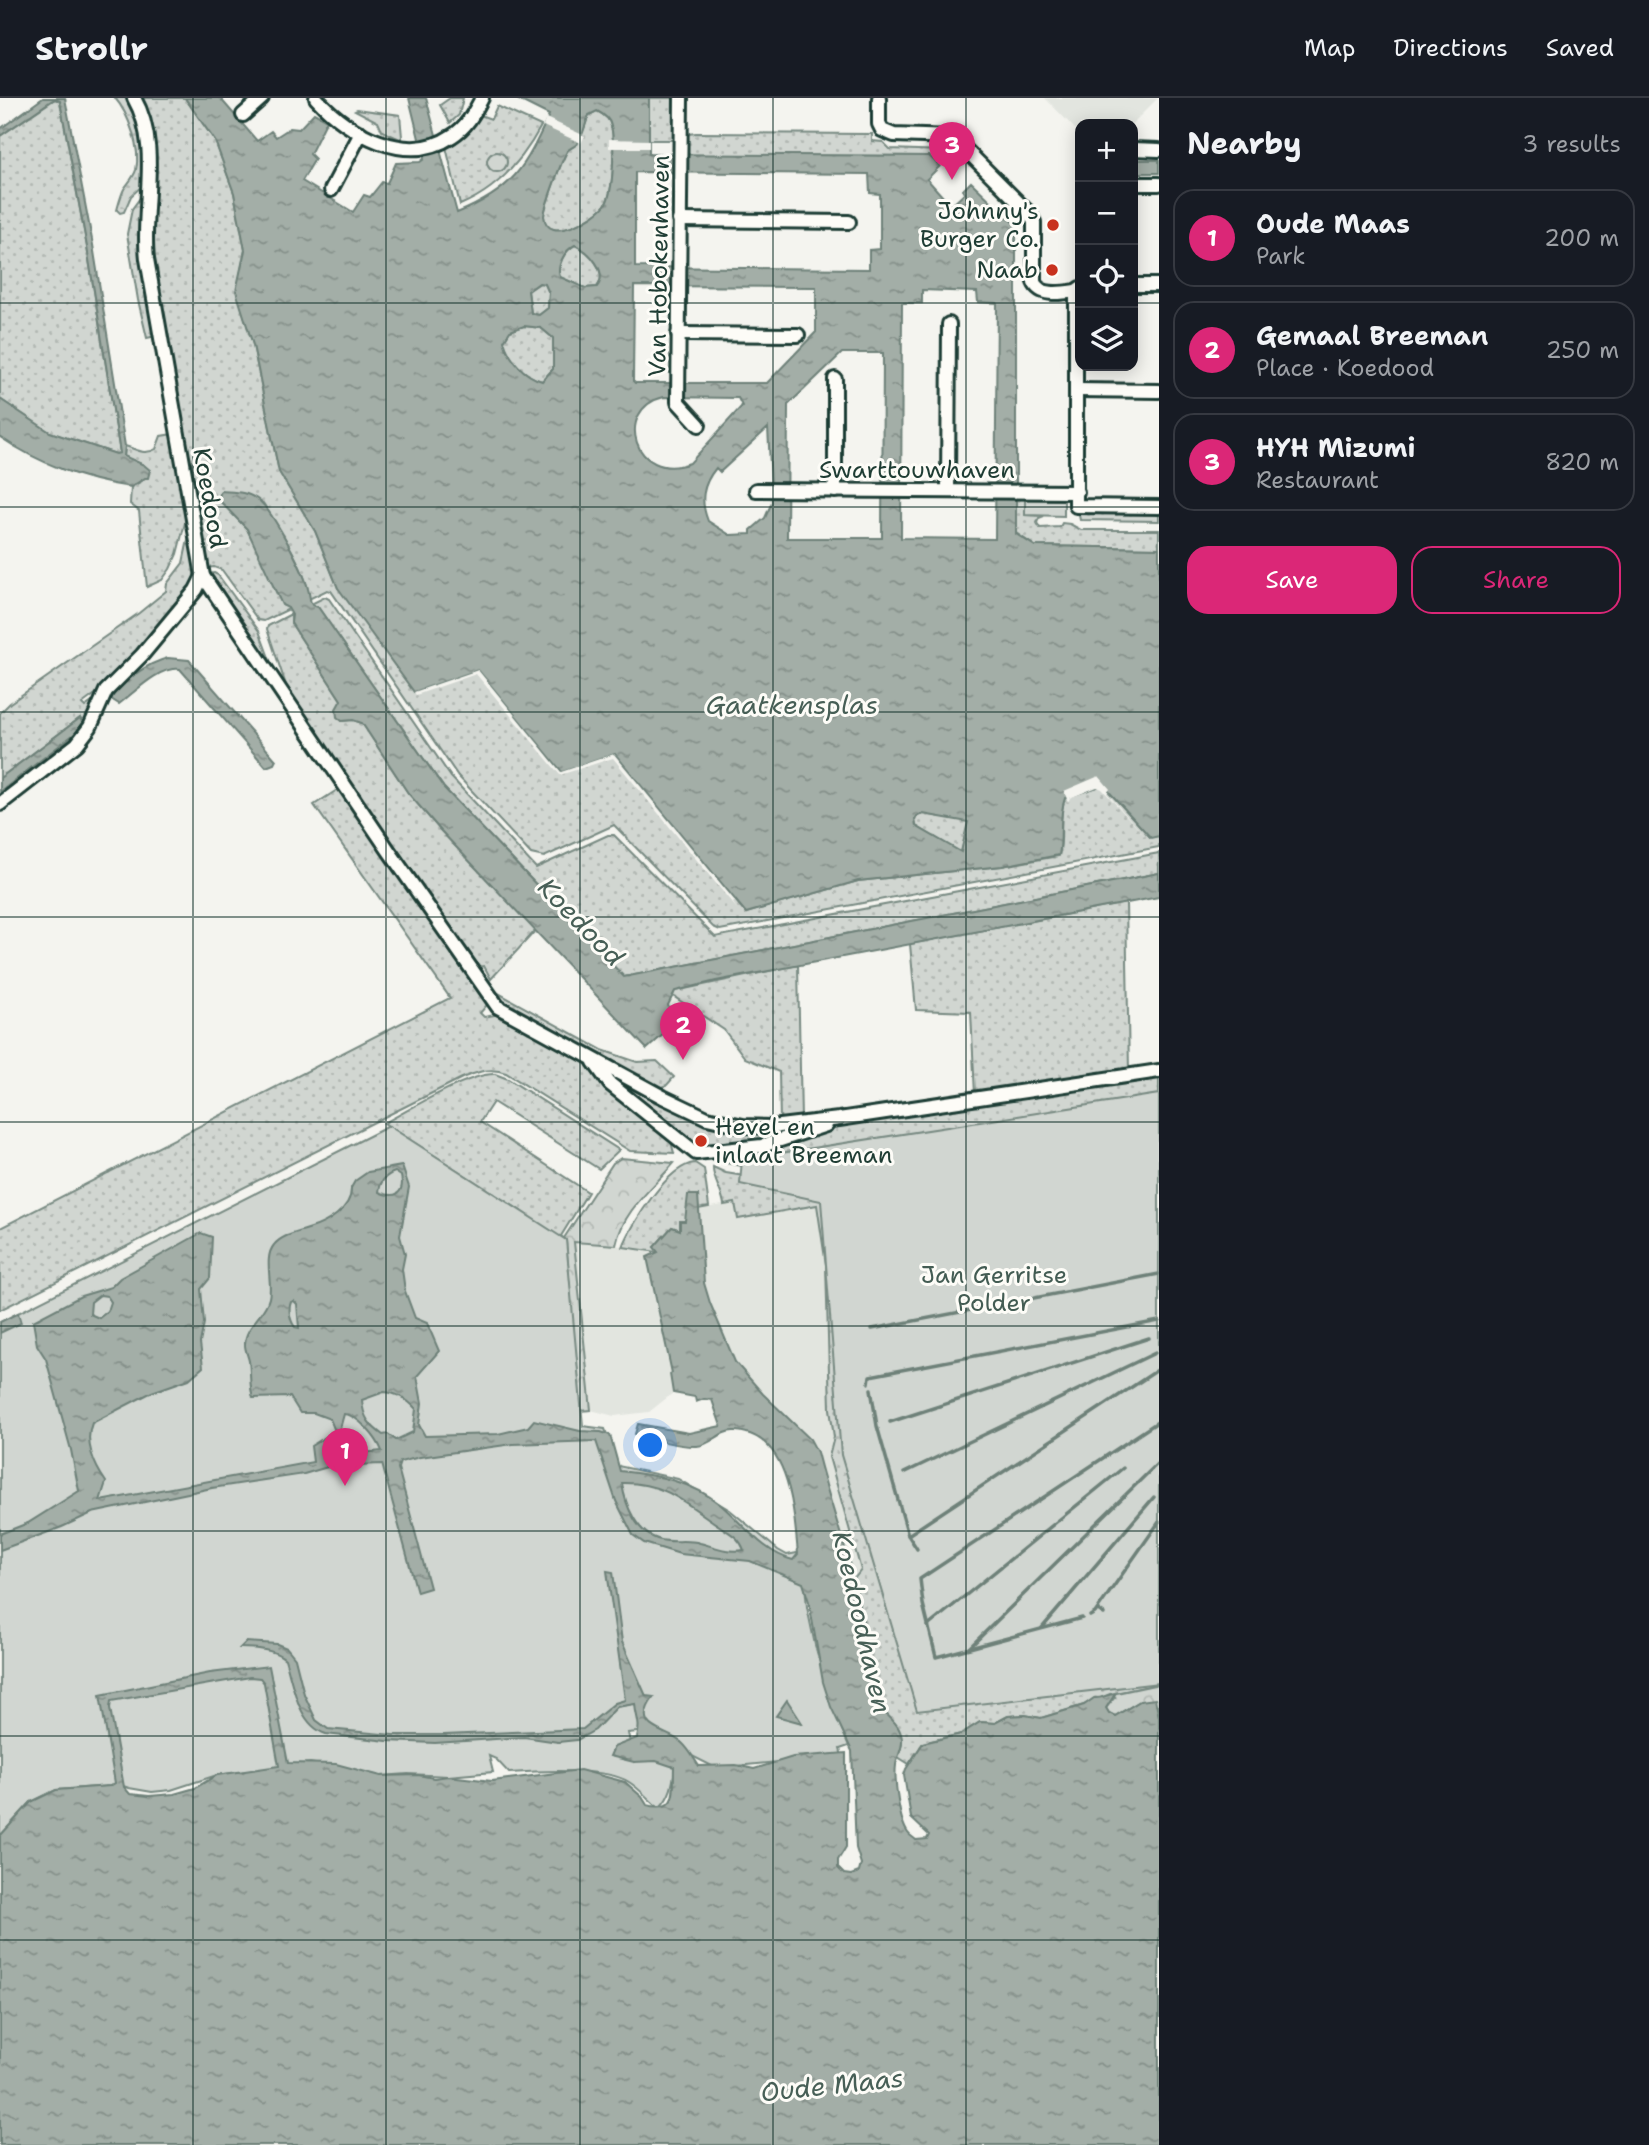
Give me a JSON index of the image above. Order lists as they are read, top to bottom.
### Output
{
  "streets": {
    "street": ["Van Hobokenhaven", "Swarttouwhaven", "Koedood"]
  },
  "water": [
    "Gaatkensplas",
    "Koedood",
    "Koedoodhaven",
    "Oude Maas"
  ],
  "parks": ["Jan Gerritse Polder"],
  "places": ["Johnny's Burger Co.", "Naab", "Hevel en inlaat Breeman"],
  "page": {
    "header": "Strollr",
    "nav": ["Map", "Directions", "Saved"],
    "heading": ["Nearby", "3 results"],
    "map_buttons": ["+", "−"],
    "pins": ["3", "2", "1"],
    "list": [
      {
        "mark": "1",
        "name": "Oude Maas",
        "note": "Park",
        "value": "200 m"
      },
      {
        "mark": "2",
        "name": "Gemaal Breeman",
        "note": "Place · Koedood",
        "value": "250 m"
      },
      {
        "mark": "3",
        "name": "HYH Mizumi",
        "note": "Restaurant",
        "value": "820 m"
      }
    ],
    "buttons": ["Save", "Share"]
  }
}
